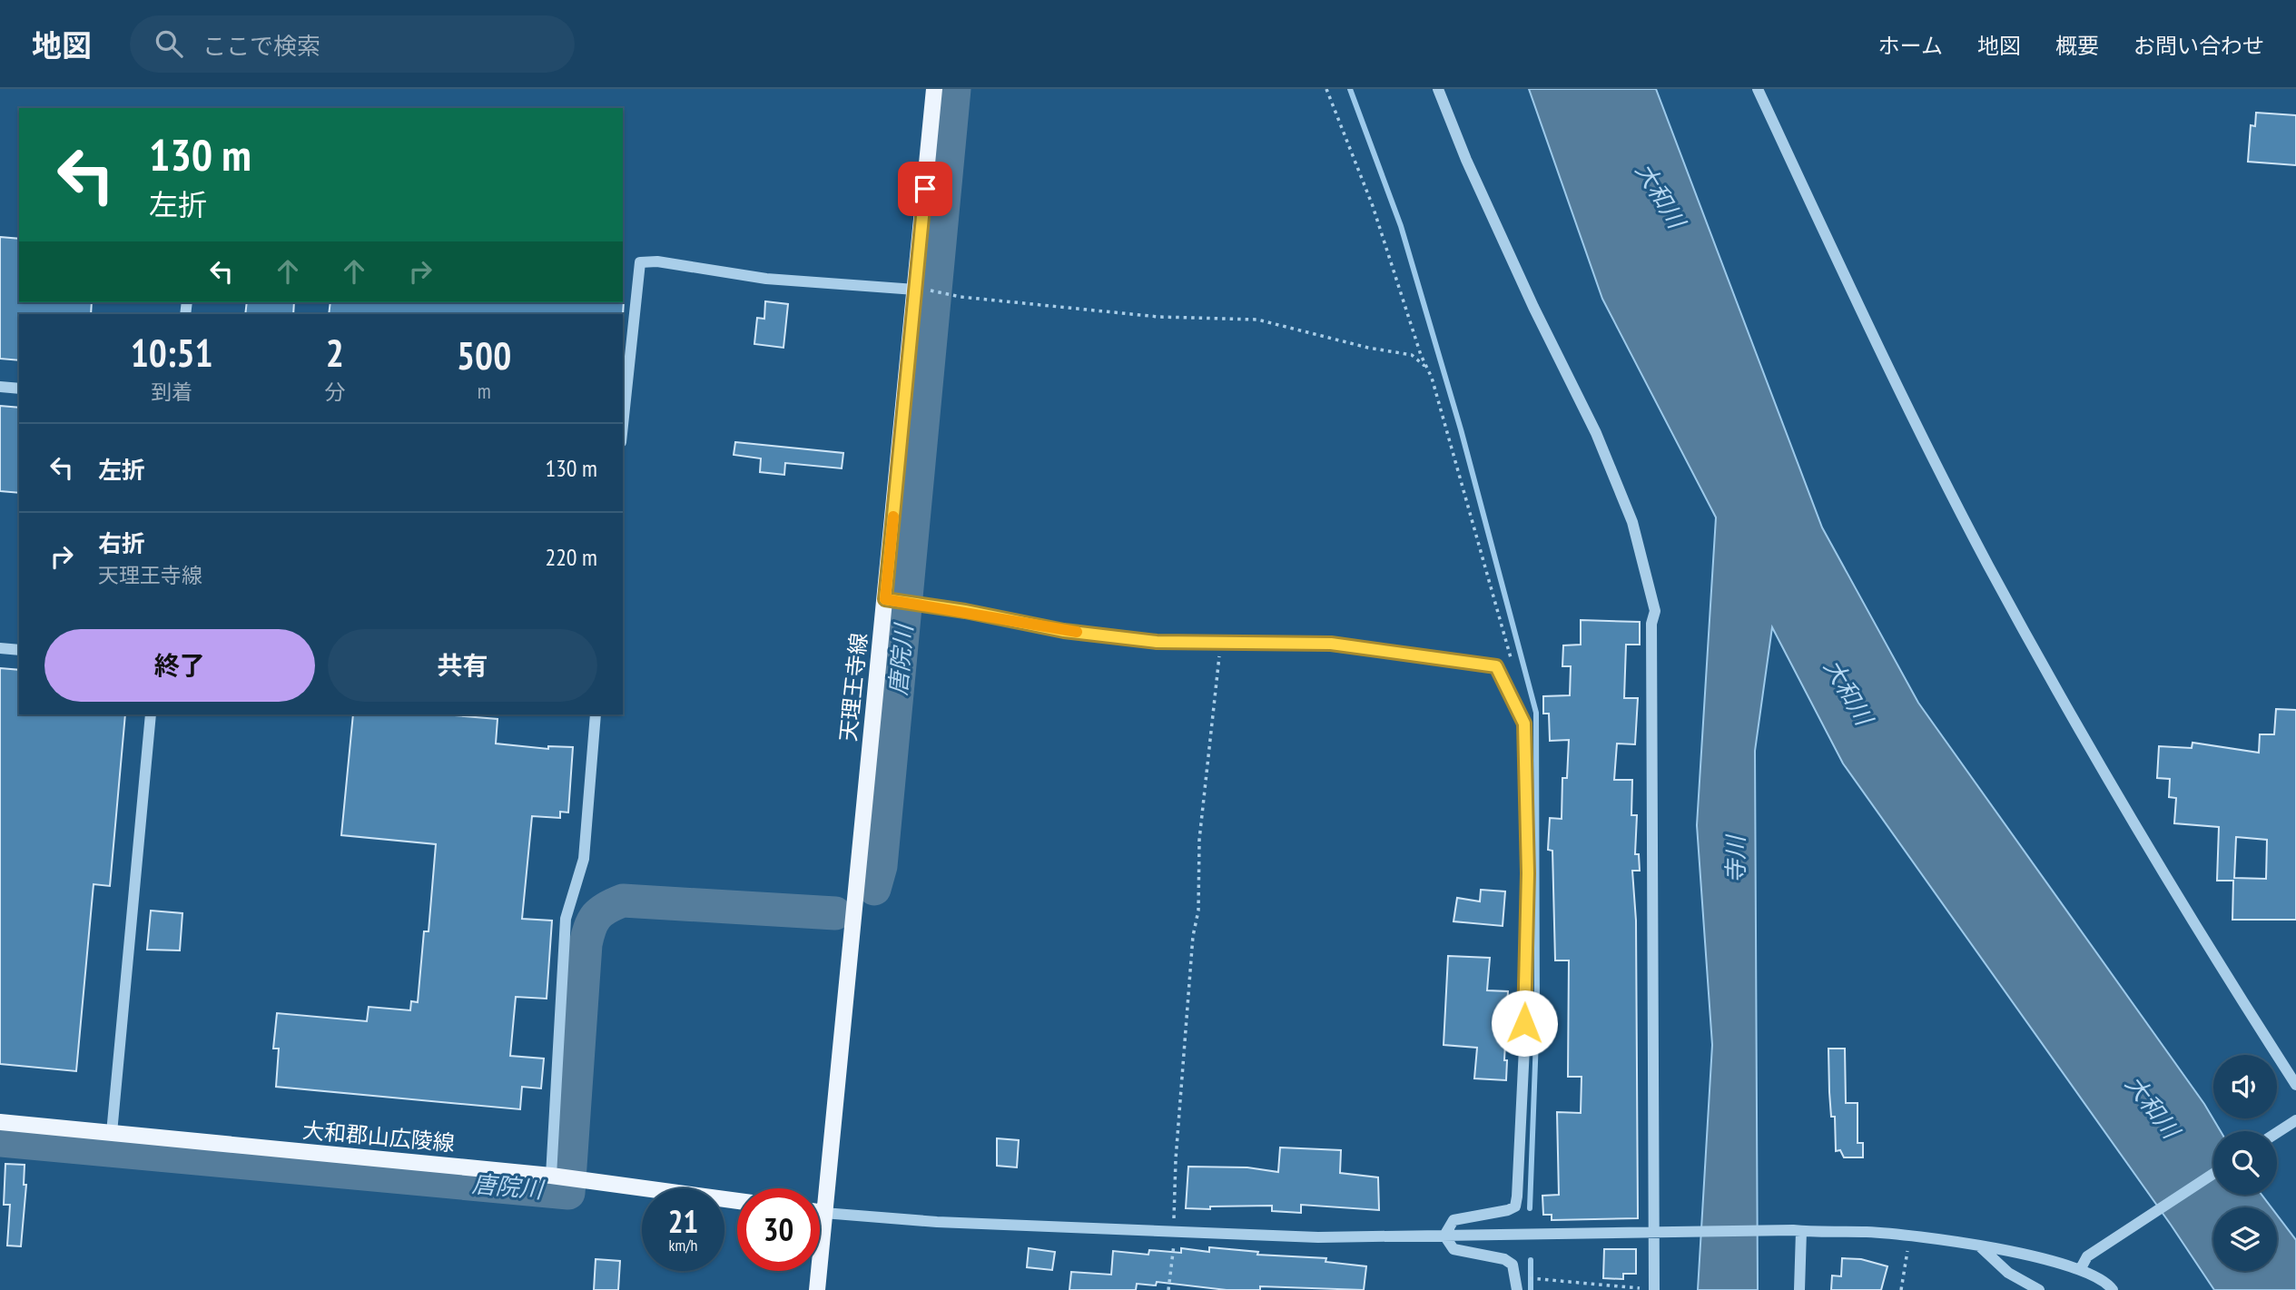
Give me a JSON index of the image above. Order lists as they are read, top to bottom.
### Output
{
  "streets": {
    "main road": ["天理王寺線", "大和郡山広陵線"]
  },
  "water": ["大和川", "唐院川", "寺川"],
  "page": {
    "header": "地図",
    "search": "ここで検索",
    "nav": [
      "ホーム",
      "地図",
      "概要",
      "お問い合わせ"
    ],
    "turn": ["130 m", "左折"],
    "eta": [
      "10:51",
      "到着",
      "2",
      "分",
      "500",
      "m"
    ],
    "list": [
      {
        "name": "左折",
        "value": "130 m"
      },
      {
        "name": "右折",
        "note": "天理王寺線",
        "value": "220 m"
      }
    ],
    "buttons": ["終了", "共有"],
    "speed": "21 km/h",
    "limit": "30"
  }
}
